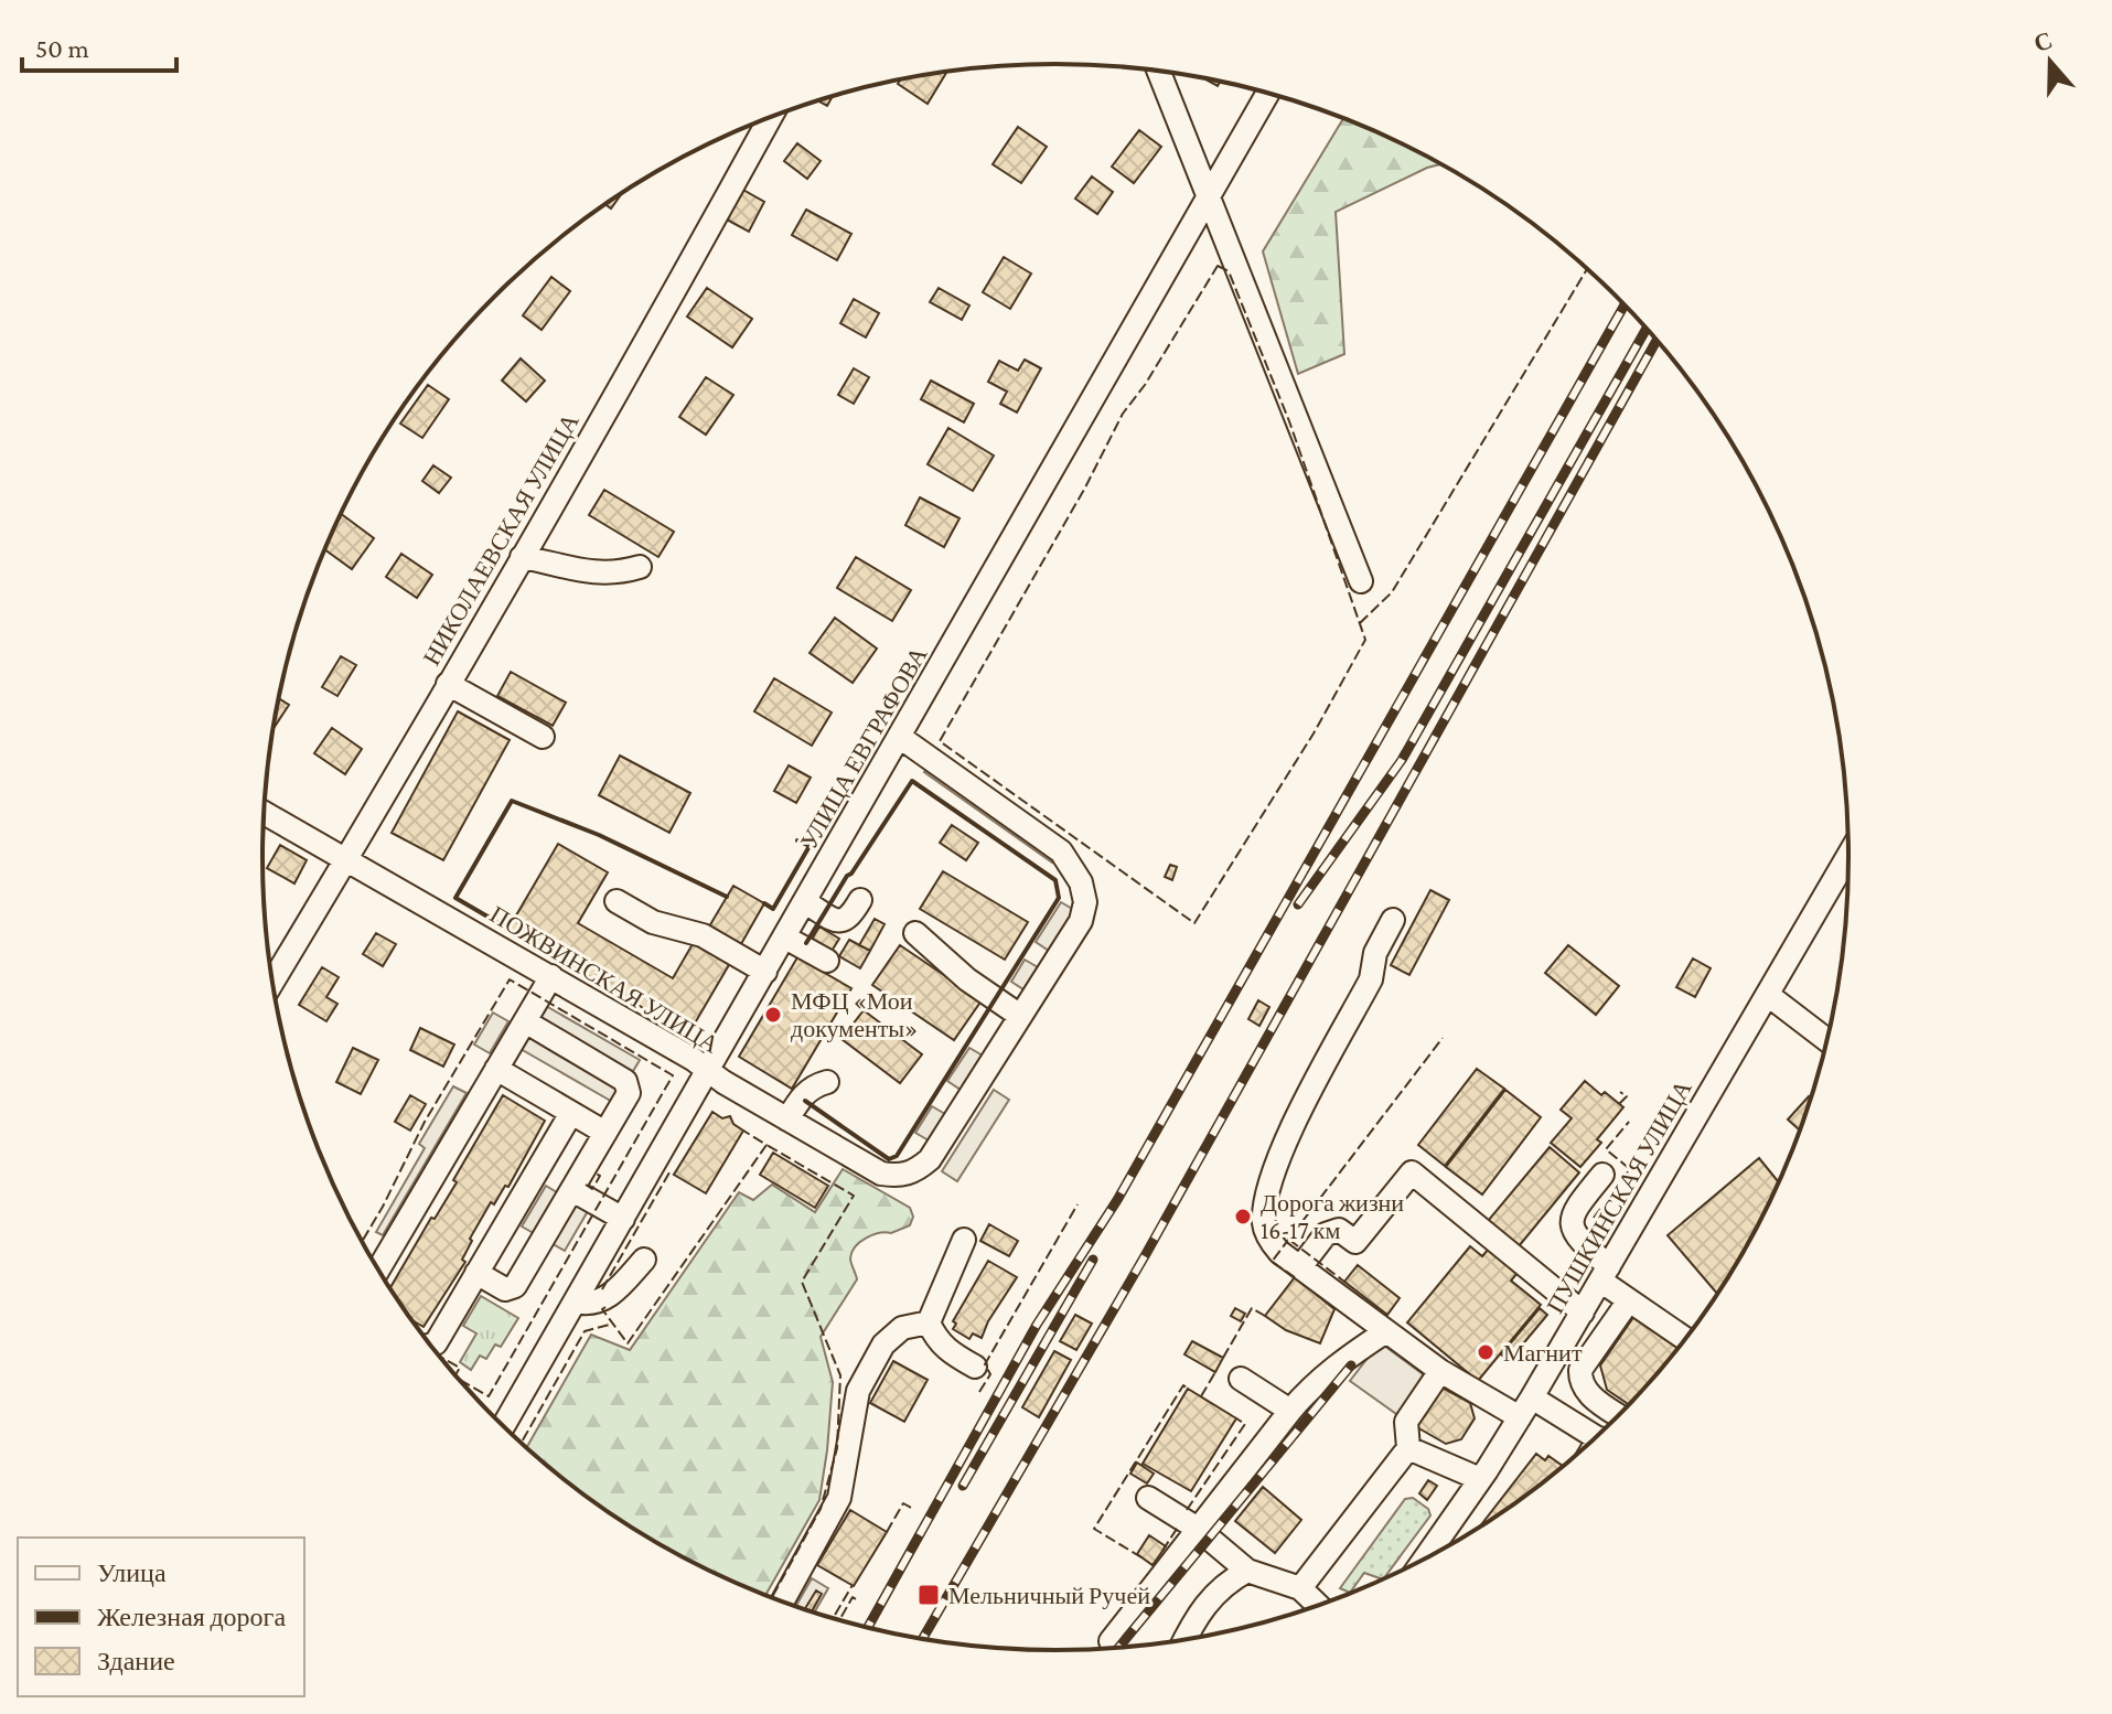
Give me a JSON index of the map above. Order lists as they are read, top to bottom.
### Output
{
  "streets": {
    "street": [
      "НИКОЛАЕВСКАЯ УЛИЦА",
      "УЛИЦА ЕВГРАФОВА",
      "ПОЖВИНСКАЯ УЛИЦА",
      "ПУШКИНСКАЯ УЛИЦА"
    ]
  },
  "crossings": [
    ["НИКОЛАЕВСКАЯ УЛИЦА", "ПОЖВИНСКАЯ УЛИЦА"],
    ["УЛИЦА ЕВГРАФОВА", "ПОЖВИНСКАЯ УЛИЦА"]
  ],
  "places": {
    "other": ["МФЦ «Мои документы»", "Дорога жизни 16-17 км", "Магнит"],
    "transit": ["Мельничный Ручей"]
  },
  "legend": ["Улица", "Железная дорога", "Здание"],
  "scale_bar": "50 m",
  "north": "top"
}
